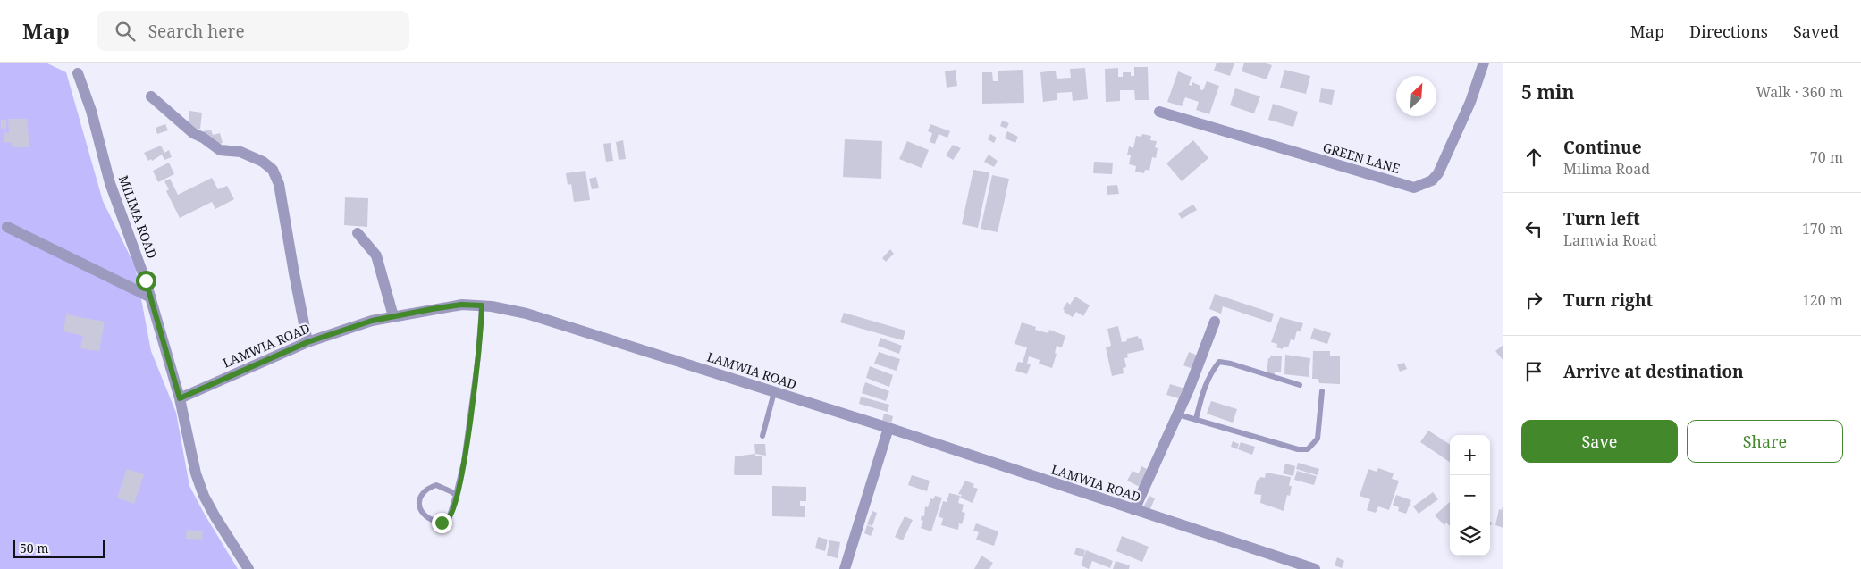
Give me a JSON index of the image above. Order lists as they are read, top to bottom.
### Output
{
  "streets": {
    "street": ["GREEN LANE", "MILIMA ROAD", "LAMWIA ROAD"]
  },
  "crossings": [
    ["MILIMA ROAD", "LAMWIA ROAD"]
  ],
  "scale_bar": "50 m",
  "north": "top right",
  "page": {
    "header": "Map",
    "search": "Search here",
    "nav": ["Map", "Directions", "Saved"],
    "heading": ["5 min", "Walk · 360 m"],
    "list": [
      ["Continue", "Milima Road", "70 m"],
      ["Turn left", "Lamwia Road", "170 m"],
      ["Turn right", "120 m"],
      "Arrive at destination"
    ],
    "buttons": ["Save", "Share"],
    "map_buttons": ["+", "−"],
    "scale": "50 m"
  }
}
